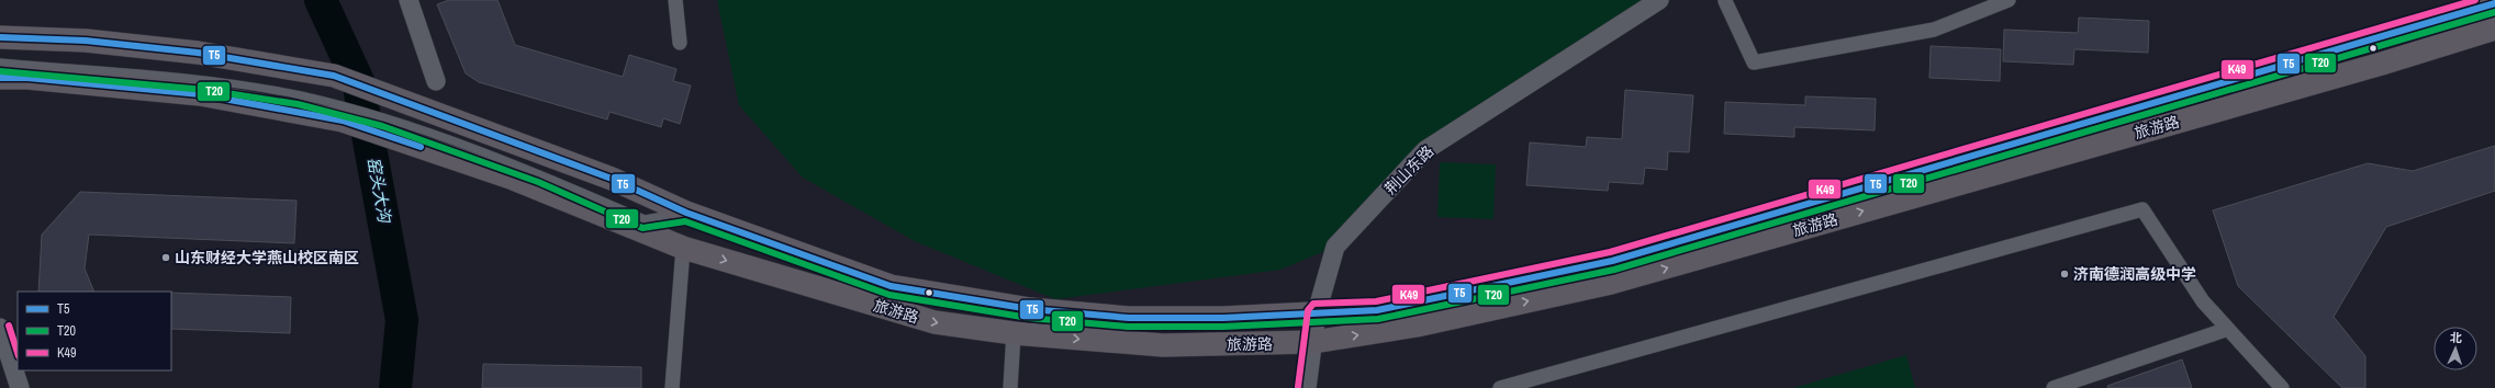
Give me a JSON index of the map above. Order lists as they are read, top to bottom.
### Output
{
  "streets": {
    "main road": ["旅游路"],
    "street": ["荆山东路"]
  },
  "crossings": [
    ["旅游路", "荆山东路"]
  ],
  "water": ["窑头大沟"],
  "places": ["山东财经大学燕山校区南区", "济南德润高级中学"],
  "lines": ["transit line K49", "transit line T5", "transit line T20"],
  "legend": ["T5", "T20", "K49"],
  "north": "top"
}
